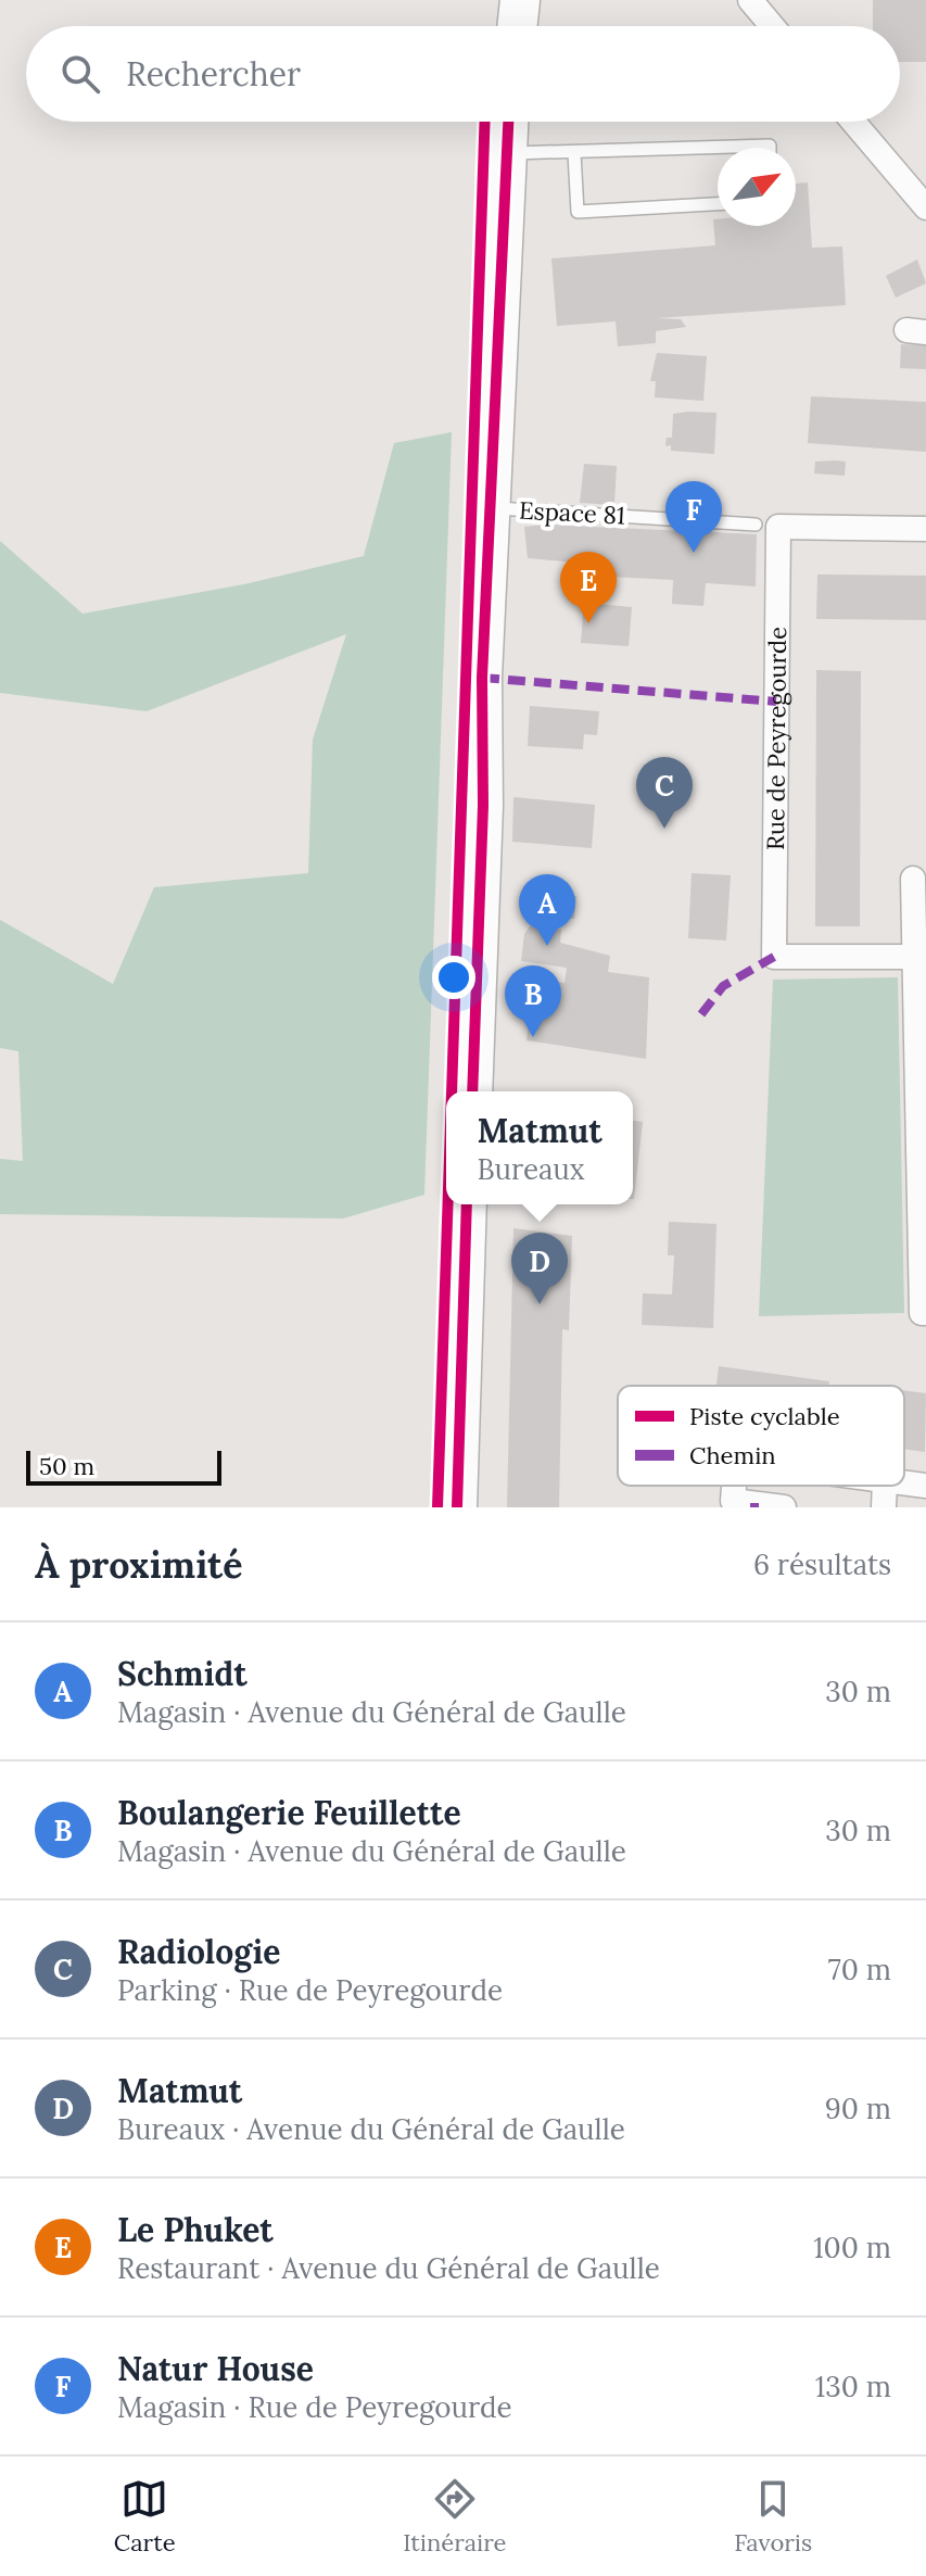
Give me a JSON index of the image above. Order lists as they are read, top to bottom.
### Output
{
  "streets": {
    "street": ["Rue de Peyregourde"],
    "lane": ["Espace 81"]
  },
  "legend": ["Piste cyclable", "Chemin"],
  "scale_bar": "50 m",
  "north": "top right",
  "page": {
    "search": "Rechercher",
    "pins": [
      "F",
      "E",
      "C",
      "A",
      "B",
      "D"
    ],
    "popup": ["Matmut", "Bureaux"],
    "scale": "50 m",
    "heading": ["À proximité", "6 résultats"],
    "list": [
      {
        "mark": "A",
        "name": "Schmidt",
        "note": "Magasin · Avenue du Général de Gaulle",
        "value": "30 m"
      },
      {
        "mark": "B",
        "name": "Boulangerie Feuillette",
        "note": "Magasin · Avenue du Général de Gaulle",
        "value": "30 m"
      },
      {
        "mark": "C",
        "name": "Radiologie",
        "note": "Parking · Rue de Peyregourde",
        "value": "70 m"
      },
      {
        "mark": "D",
        "name": "Matmut",
        "note": "Bureaux · Avenue du Général de Gaulle",
        "value": "90 m"
      },
      {
        "mark": "E",
        "name": "Le Phuket",
        "note": "Restaurant · Avenue du Général de Gaulle",
        "value": "100 m"
      },
      {
        "mark": "F",
        "name": "Natur House",
        "note": "Magasin · Rue de Peyregourde",
        "value": "130 m"
      }
    ],
    "nav": ["Carte", "Itinéraire", "Favoris"]
  }
}
